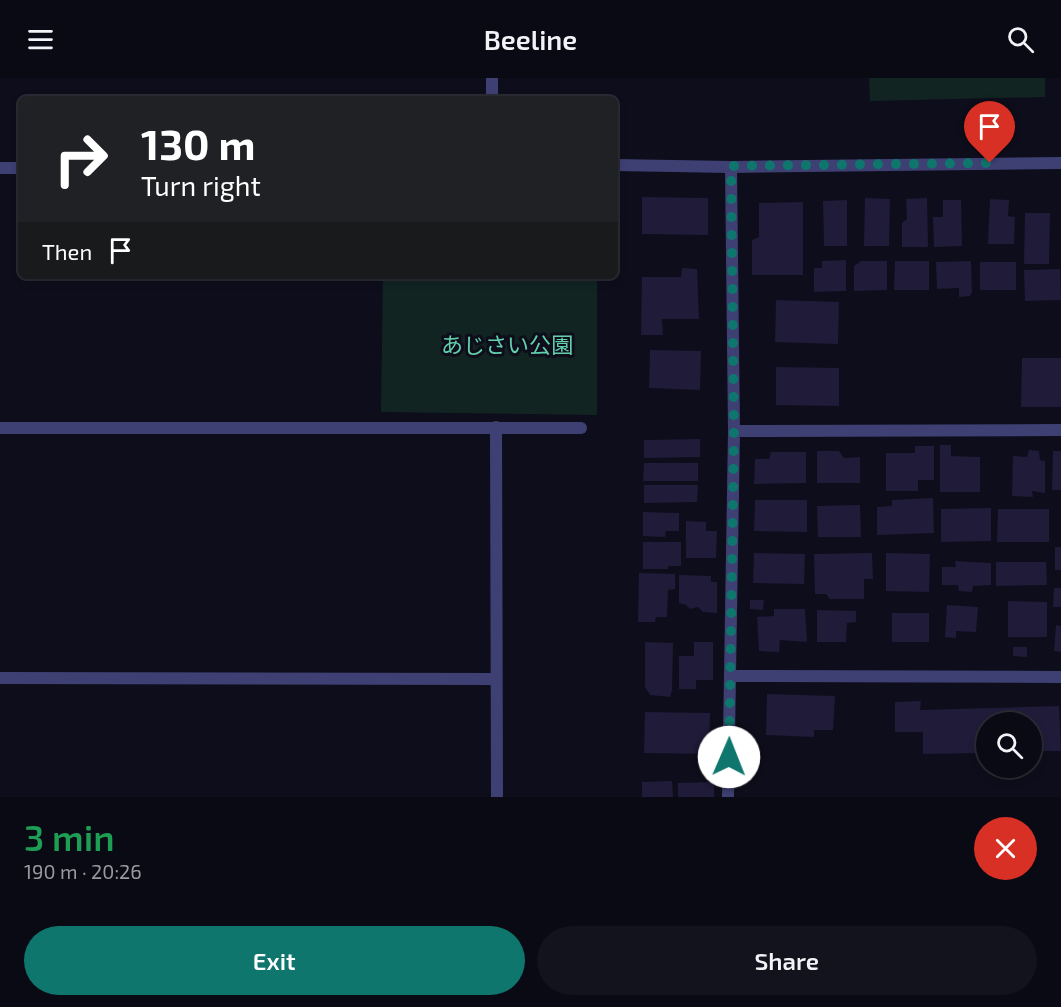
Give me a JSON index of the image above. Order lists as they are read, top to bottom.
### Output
{
  "parks": ["あじさい公園"],
  "page": {
    "header": "Beeline",
    "turn": ["130 m", "Turn right"],
    "then": "Then",
    "heading": ["3 min", "190 m · 20:26"],
    "buttons": ["Exit", "Share"]
  }
}
